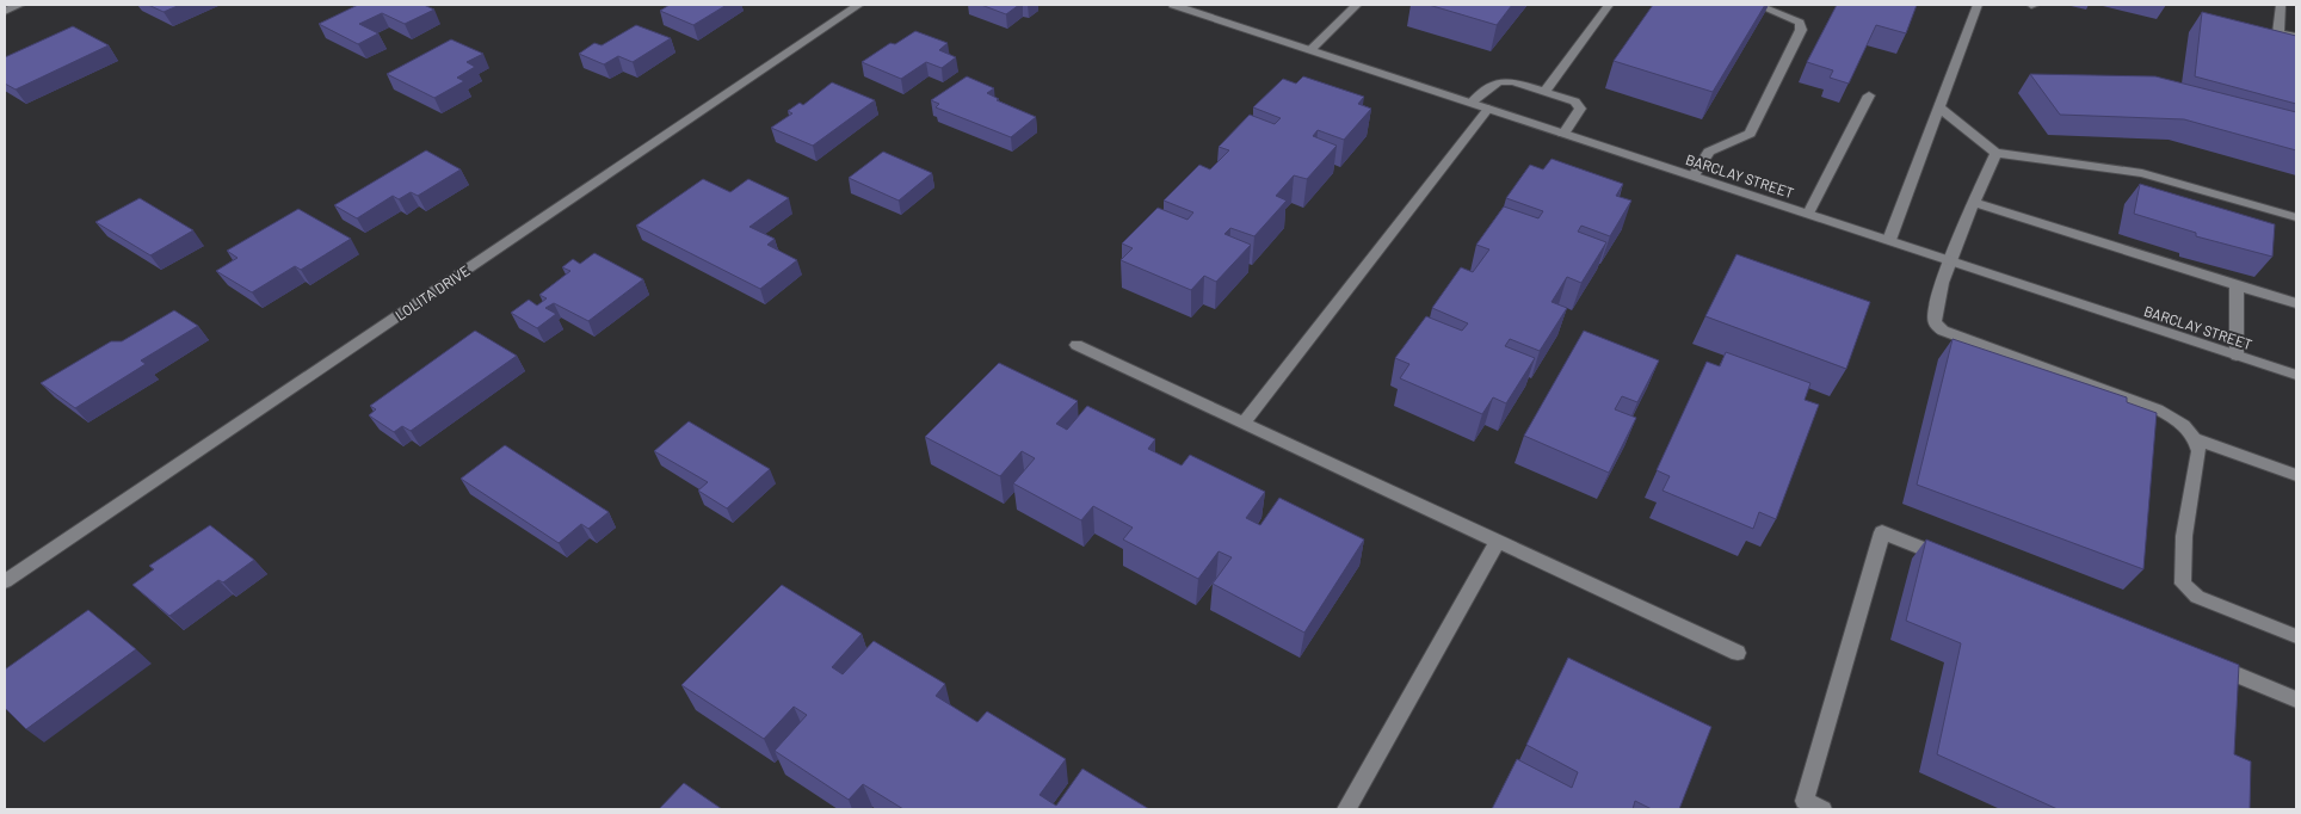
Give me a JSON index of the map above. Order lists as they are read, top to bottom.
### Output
{
  "streets": {
    "street": ["BARCLAY STREET", "LOLITA DRIVE"]
  }
}
